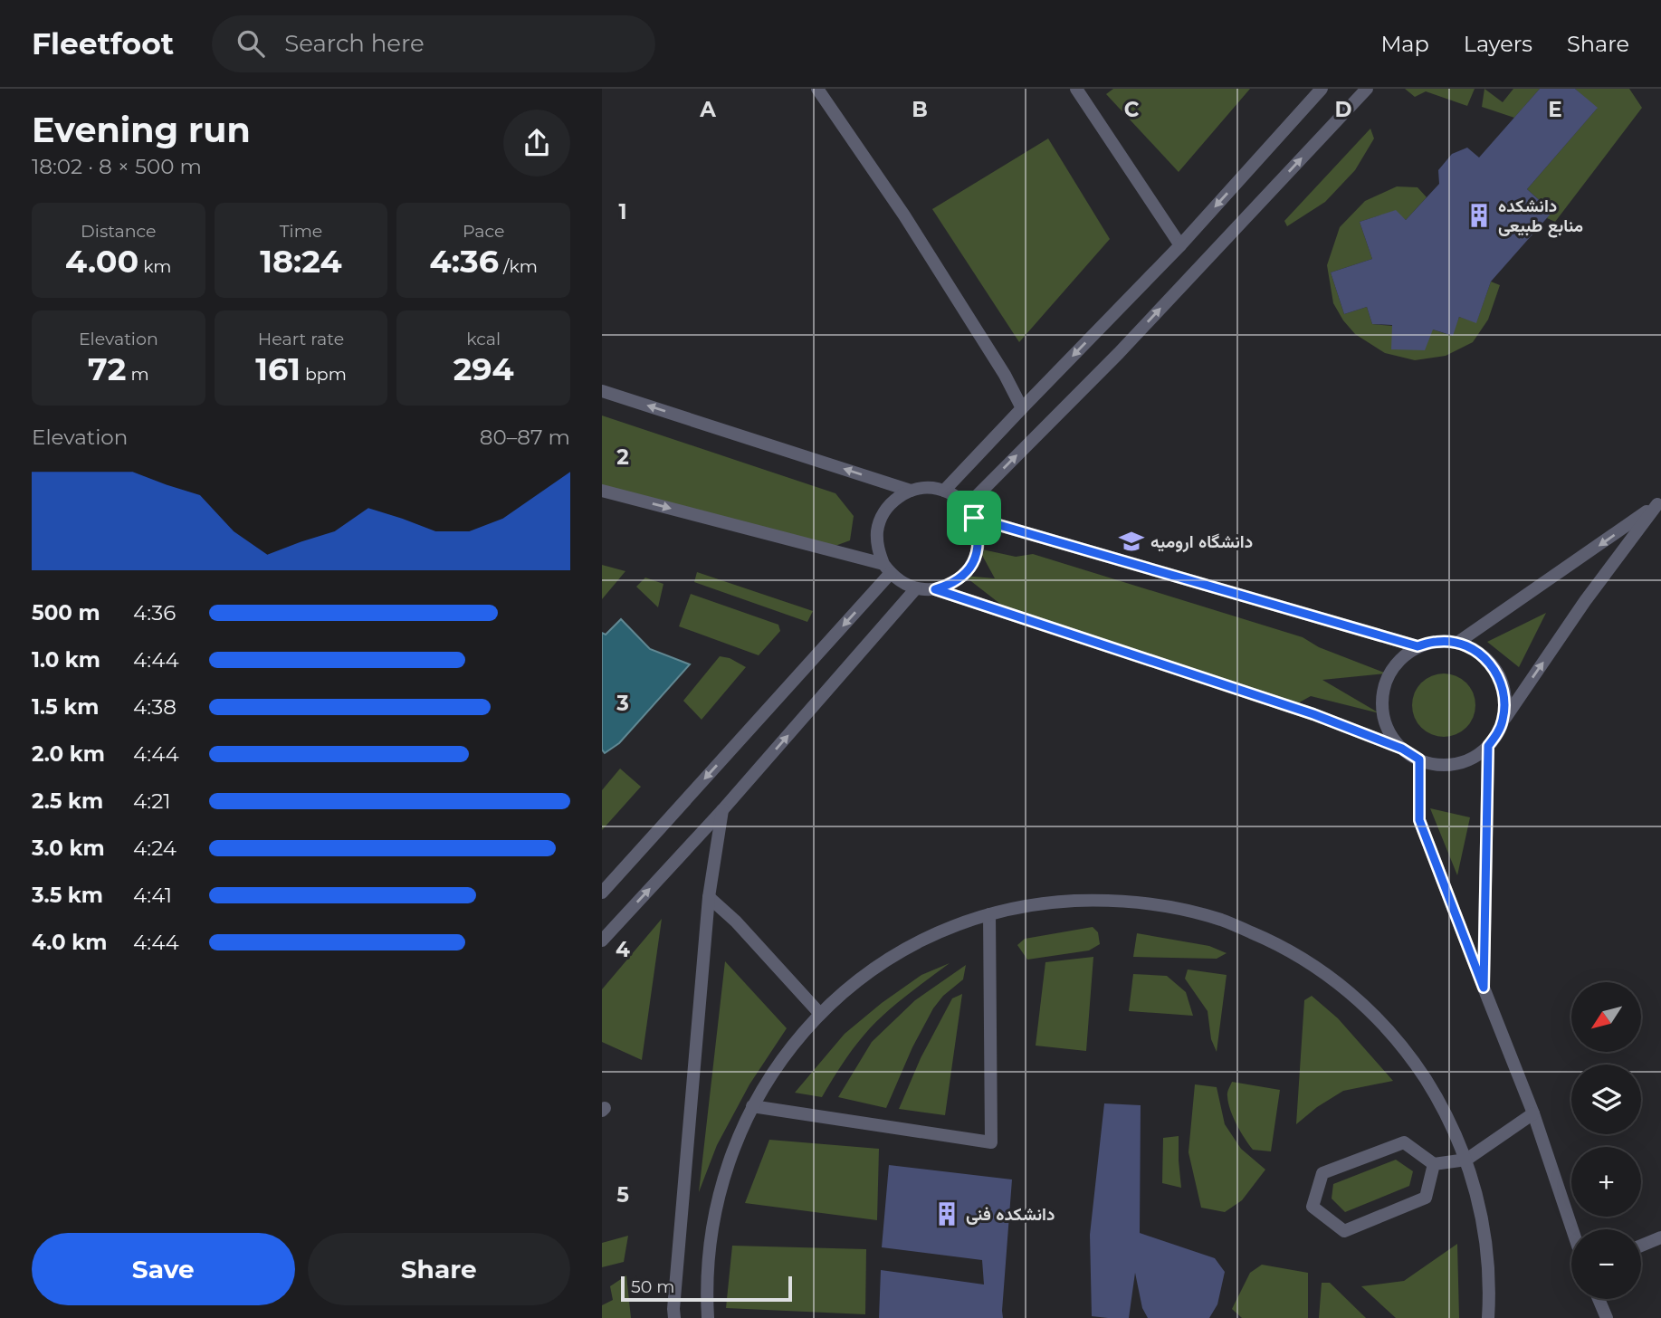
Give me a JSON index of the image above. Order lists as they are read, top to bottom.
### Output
{
  "places": {
    "building": ["دانشکده منابع طبیعی", "دانشکده فنی"],
    "school or university": ["دانشگاه ارومیه"]
  },
  "scale_bar": "50 m",
  "north": "bottom left",
  "page": {
    "header": "Fleetfoot",
    "search": "Search here",
    "nav": ["Map", "Layers", "Share"],
    "heading": ["Evening run", "18:02 · 8 × 500 m"],
    "stats": [
      ["Distance", "4.00 km"],
      ["Time", "18:24"],
      ["Pace", "4:36 /km"],
      ["Elevation", "72 m"],
      ["Heart rate", "161 bpm"],
      ["kcal", "294"]
    ],
    "chart": ["Elevation", "80–87 m"],
    "list": [
      {
        "name": "500 m",
        "note": "4:36"
      },
      {
        "name": "1.0 km",
        "note": "4:44"
      },
      {
        "name": "1.5 km",
        "note": "4:38"
      },
      {
        "name": "2.0 km",
        "note": "4:44"
      },
      {
        "name": "2.5 km",
        "note": "4:21"
      },
      {
        "name": "3.0 km",
        "note": "4:24"
      },
      {
        "name": "3.5 km",
        "note": "4:41"
      },
      {
        "name": "4.0 km",
        "note": "4:44"
      }
    ],
    "map_buttons": ["+", "−"],
    "buttons": ["Save", "Share"],
    "scale": "50 m"
  },
  "grid": {
    "columns": [
      "A",
      "B",
      "C",
      "D",
      "E"
    ],
    "rows": [
      "1",
      "2",
      "3",
      "4",
      "5"
    ]
  }
}
